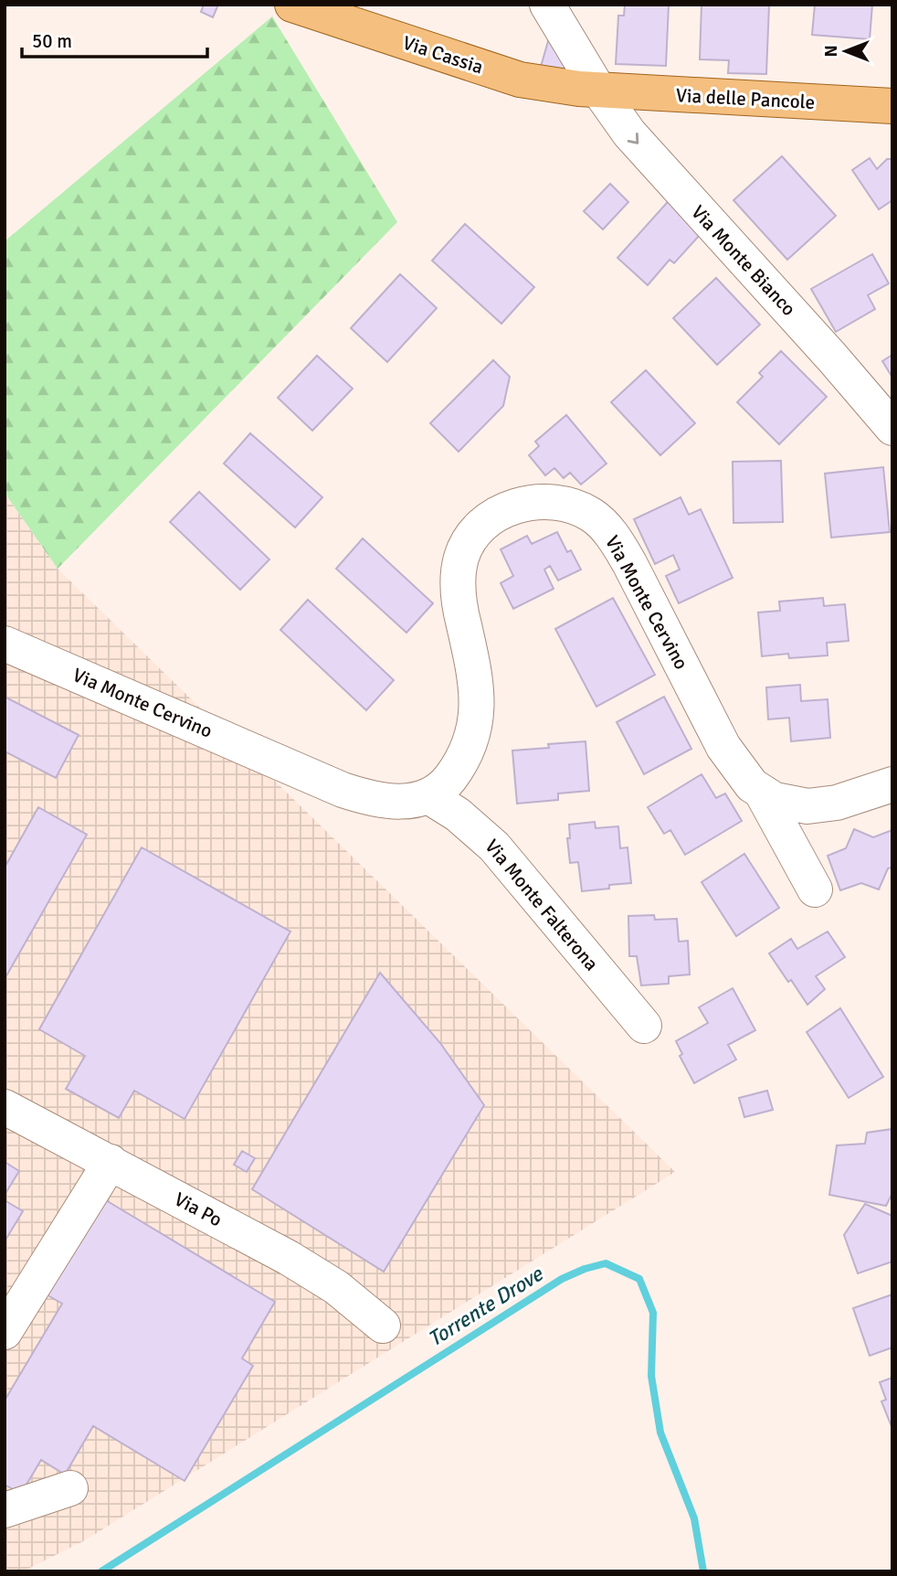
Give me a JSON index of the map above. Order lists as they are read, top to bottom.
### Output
{
  "streets": {
    "main road": ["Via Cassia", "Via delle Pancole"],
    "street": [
      "Via Monte Bianco",
      "Via Monte Cervino",
      "Via Monte Falterona",
      "Via Po"
    ]
  },
  "crossings": [
    ["Via Cassia", "Via delle Pancole"],
    ["Via Cassia", "Via Monte Bianco"],
    ["Via delle Pancole", "Via Monte Bianco"],
    ["Via Monte Cervino", "Via Monte Falterona"]
  ],
  "one_way": ["Via Monte Bianco"],
  "water": ["Torrente Drove"],
  "scale_bar": "50 m",
  "north": "left"
}
